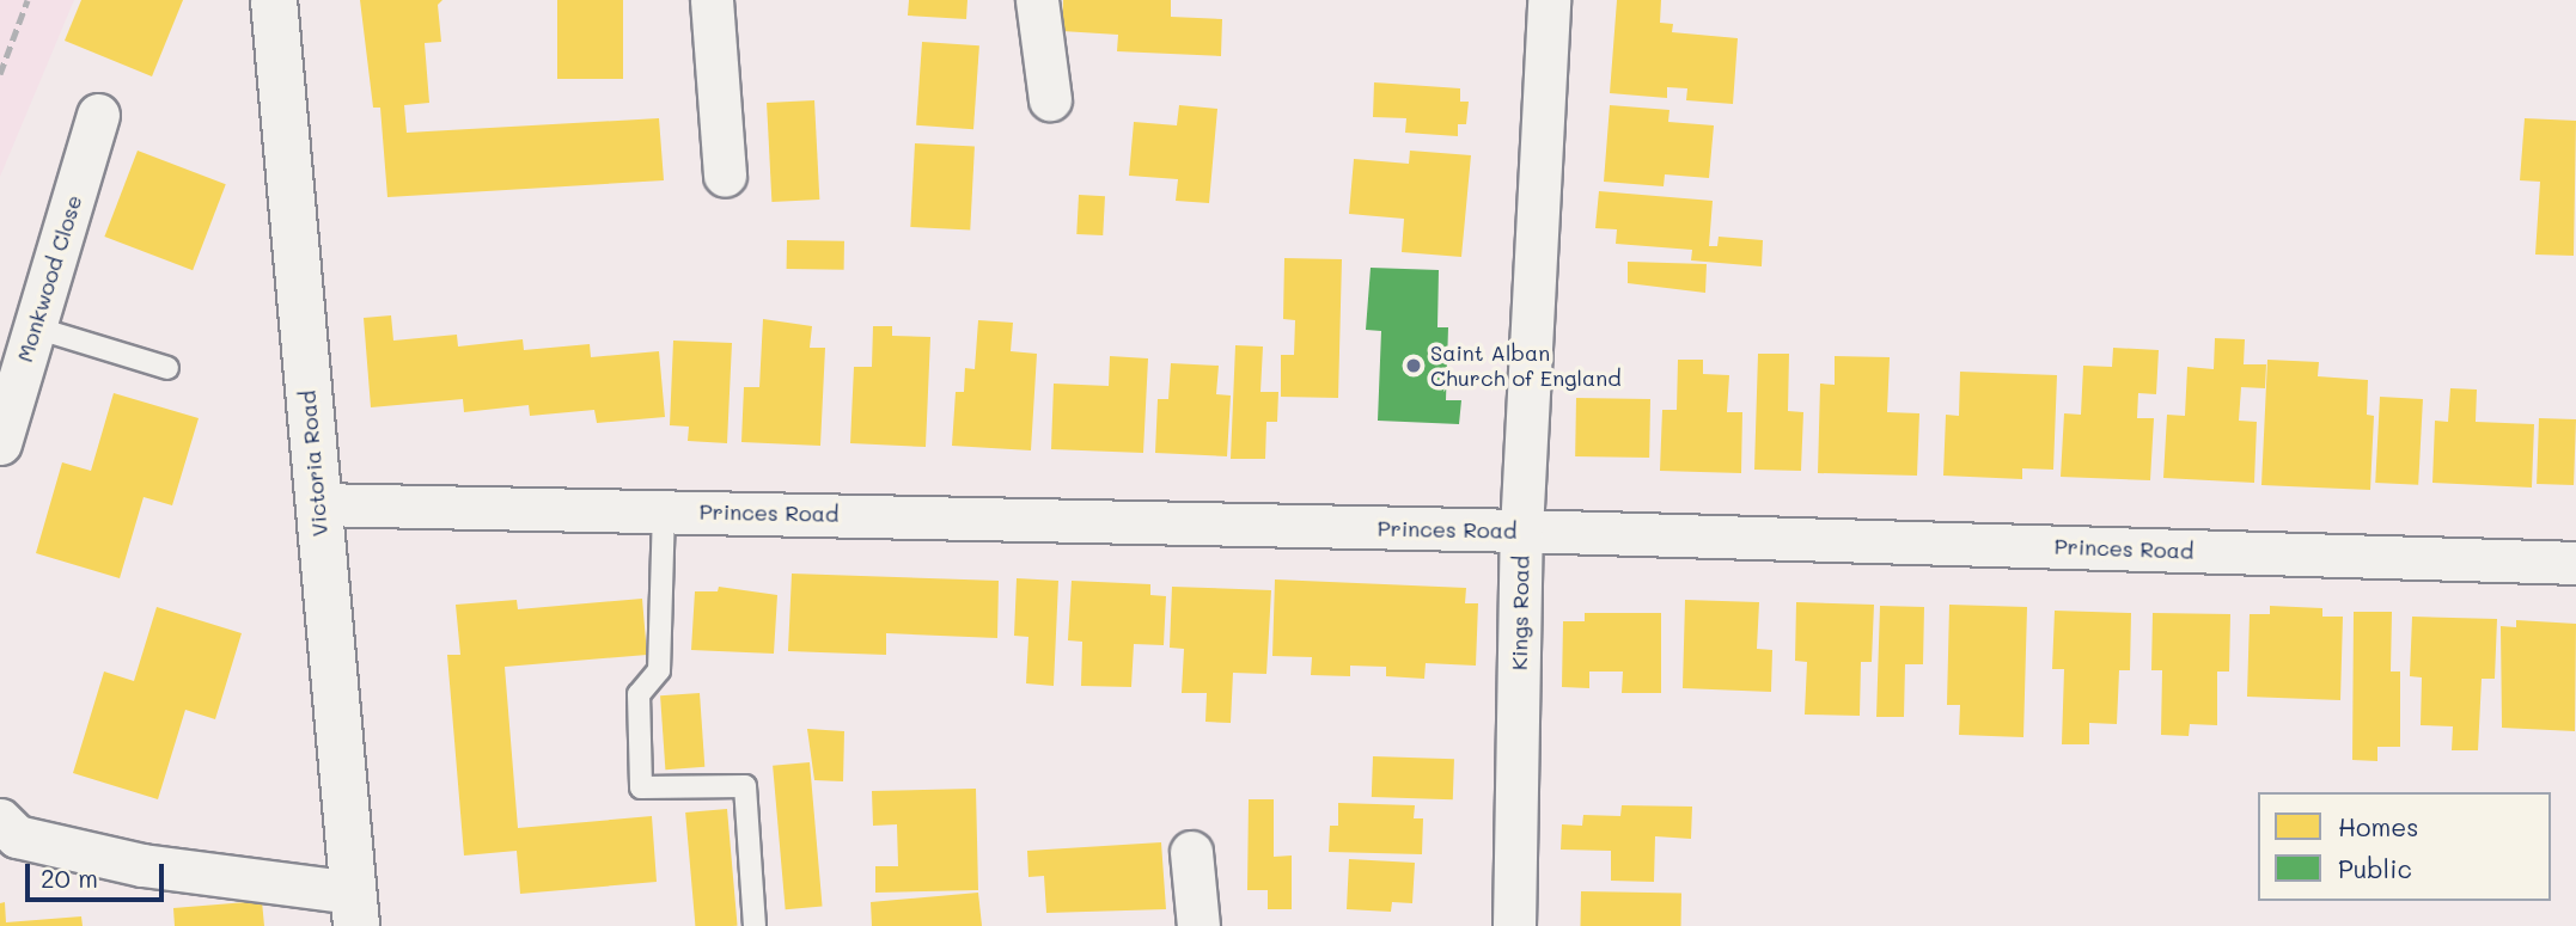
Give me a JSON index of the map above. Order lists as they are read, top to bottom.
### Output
{
  "streets": {
    "street": [
      "Monkwood Close",
      "Victoria Road",
      "Princes Road",
      "Kings Road"
    ]
  },
  "crossings": [
    ["Victoria Road", "Princes Road"],
    ["Princes Road", "Kings Road"]
  ],
  "places": ["Saint Alban Church of England"],
  "legend": ["Homes", "Public"],
  "scale_bar": "20 m"
}
